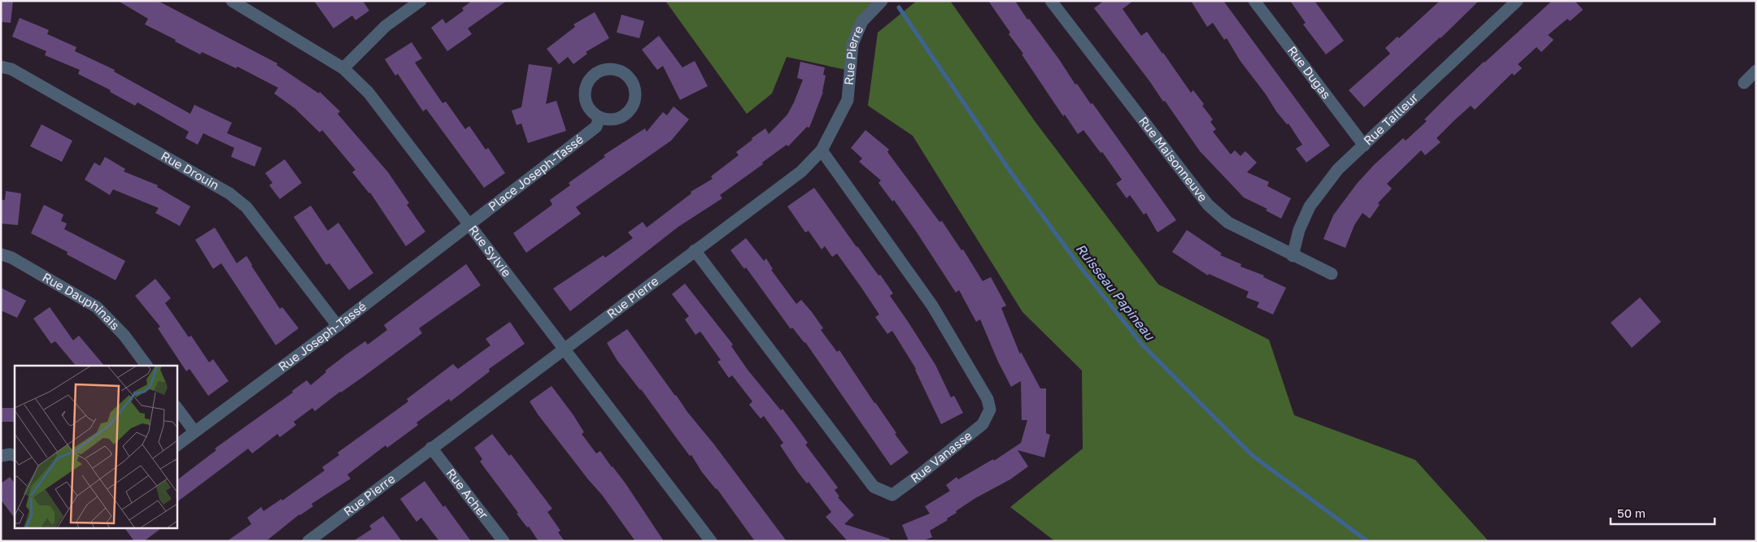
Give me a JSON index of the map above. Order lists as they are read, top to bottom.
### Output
{
  "streets": {
    "street": [
      "Rue Pierre",
      "Rue Dugas",
      "Rue Tailleur",
      "Rue Maisonneuve",
      "Rue Drouin",
      "Place Joseph-Tassé",
      "Rue Sylvie",
      "Rue Dauphinais",
      "Rue Joseph-Tassé",
      "Rue Vanasse",
      "Rue Acher"
    ]
  },
  "crossings": [
    ["Rue Pierre", "Rue Sylvie"],
    ["Rue Pierre", "Rue Vanasse"],
    ["Rue Pierre", "Rue Acher"],
    ["Rue Dugas", "Rue Tailleur"],
    ["Rue Tailleur", "Rue Maisonneuve"],
    ["Rue Drouin", "Rue Joseph-Tassé"],
    ["Place Joseph-Tassé", "Rue Sylvie"],
    ["Place Joseph-Tassé", "Rue Joseph-Tassé"],
    ["Rue Sylvie", "Rue Joseph-Tassé"]
  ],
  "water": ["Ruisseau Papineau"],
  "scale_bar": "50 m"
}
